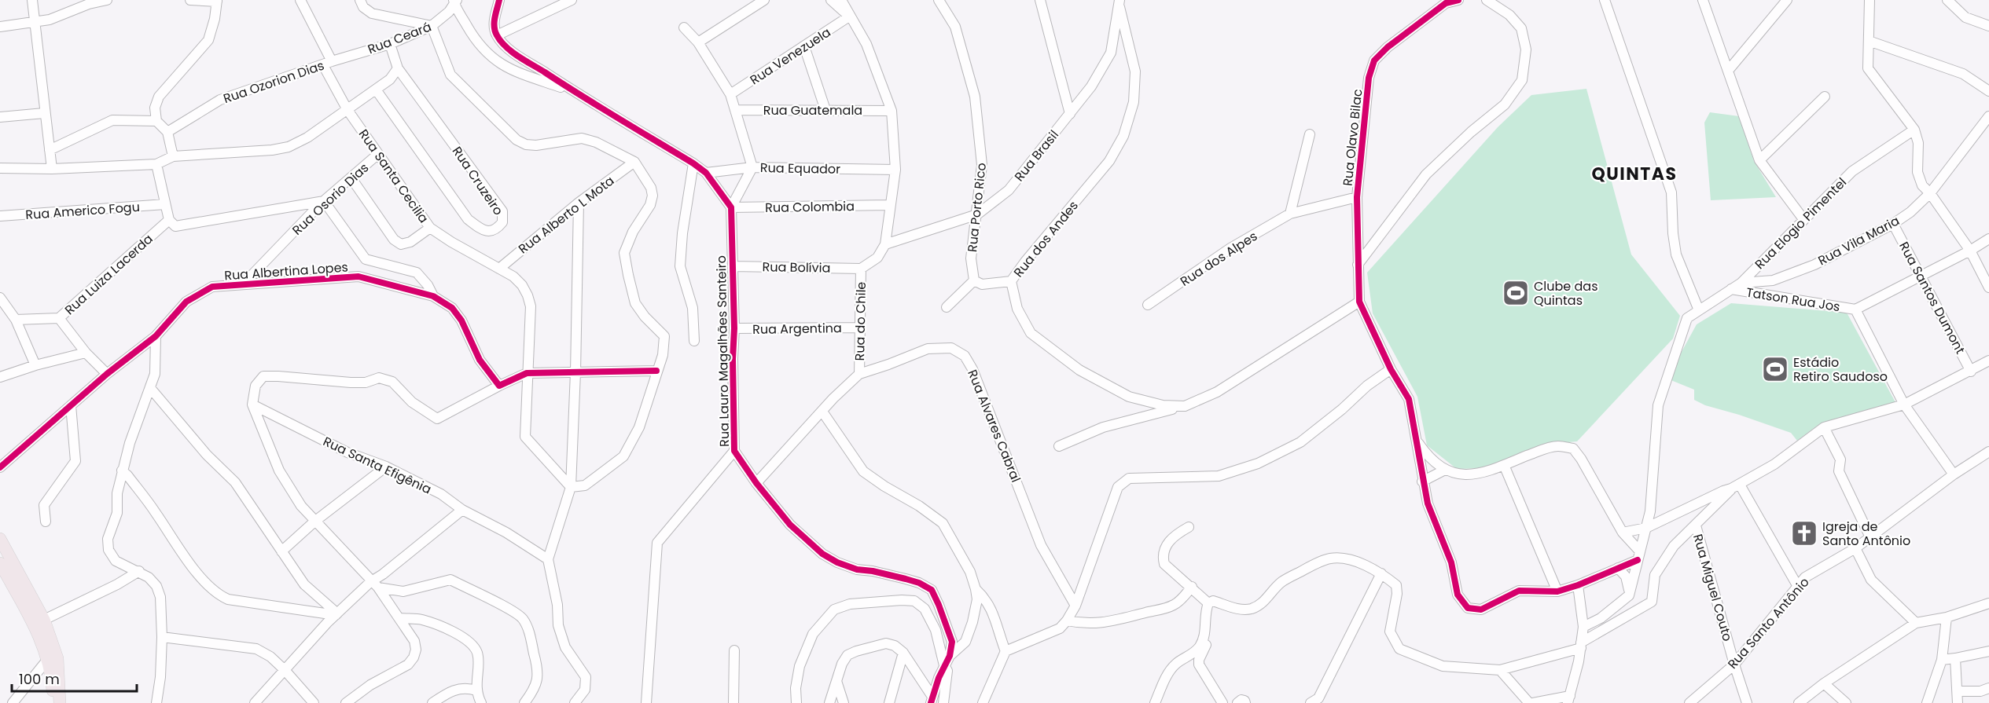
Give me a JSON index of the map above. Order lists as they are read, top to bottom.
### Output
{
  "streets": {
    "street": [
      "Rua Ceará",
      "Rua Venezuela",
      "Rua Ozorion Dias",
      "Rua Guatemala",
      "Rua Olavo Bilac",
      "Rua Brasil",
      "Rua Equador",
      "Rua Santa Cecilia",
      "Rua Cruzeiro",
      "Rua Osorio Dias",
      "Rua Colombia",
      "Rua Porto Rico",
      "Rua Americo Fogu",
      "Rua Alberto L Mota",
      "Rua Elogio Pimentel",
      "Rua dos Andes",
      "Rua Vila Maria",
      "Rua dos Alpes",
      "Rua Bolívia",
      "Rua Albertina Lopes",
      "Rua Luiza Lacerda",
      "Rua Santos Dumont",
      "Tatson Rua Jos",
      "Rua do Chile",
      "Rua Argentina",
      "Rua Lauro Magalhães Santeiro",
      "Rua Alvares Cabral",
      "Rua Santa Efigênia",
      "Rua Miguel Couto",
      "Rua Santo Antônio"
    ]
  },
  "crossings": [
    ["Rua Ceará", "Rua Ozorion Dias"],
    ["Rua Ceará", "Rua Santa Cecilia"],
    ["Rua Ozorion Dias", "Rua Santa Cecilia"],
    ["Rua Olavo Bilac", "Rua dos Andes"],
    ["Rua Olavo Bilac", "Rua dos Alpes"],
    ["Rua Brasil", "Rua Porto Rico"],
    ["Rua Brasil", "Rua dos Andes"],
    ["Rua Santa Cecilia", "Rua Osorio Dias"],
    ["Rua Santa Cecilia", "Rua Alberto L Mota"],
    ["Rua Osorio Dias", "Rua Albertina Lopes"],
    ["Rua Colombia", "Rua Lauro Magalhães Santeiro"],
    ["Rua Elogio Pimentel", "Rua Vila Maria"],
    ["Rua Elogio Pimentel", "Tatson Rua Jos"],
    ["Rua Vila Maria", "Rua Santos Dumont"],
    ["Rua Bolívia", "Rua do Chile"],
    ["Rua Bolívia", "Rua Lauro Magalhães Santeiro"],
    ["Rua do Chile", "Rua Argentina"],
    ["Rua do Chile", "Rua Alvares Cabral"],
    ["Rua Argentina", "Rua Lauro Magalhães Santeiro"],
    ["Rua Lauro Magalhães Santeiro", "Rua Alvares Cabral"],
    ["Rua Miguel Couto", "Rua Santo Antônio"]
  ],
  "districts": ["QUINTAS"],
  "places": {
    "sports": ["Clube das Quintas", "Estádio Retiro Saudoso"],
    "church": ["Igreja de Santo Antônio"]
  },
  "scale_bar": "100 m"
}
